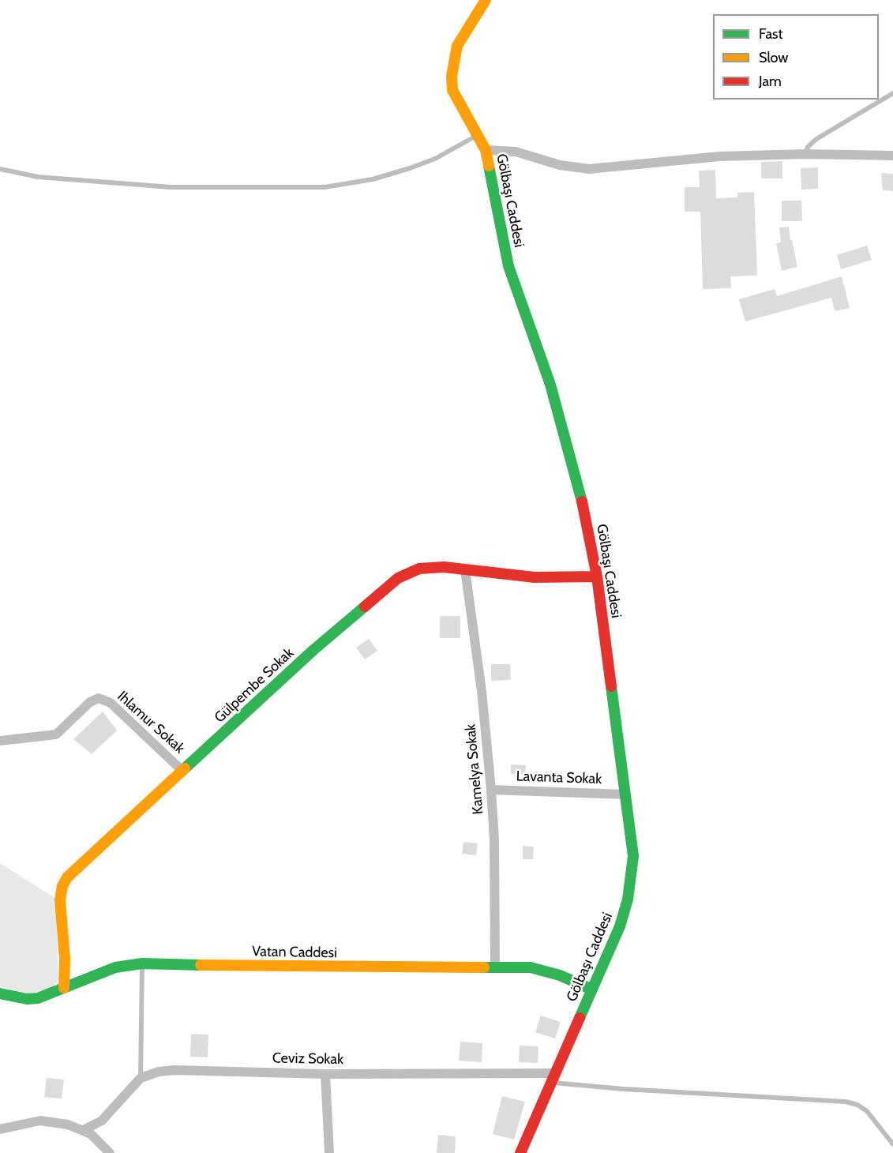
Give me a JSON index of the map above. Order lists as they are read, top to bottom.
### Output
{
  "streets": {
    "street": [
      "Gölbaşı Caddesi",
      "Gülpembe Sokak",
      "Ihlamur Sokak",
      "Kamelya Sokak",
      "Lavanta Sokak",
      "Vatan Caddesi",
      "Ceviz Sokak"
    ]
  },
  "crossings": [
    ["Gölbaşı Caddesi", "Gülpembe Sokak"],
    ["Gölbaşı Caddesi", "Lavanta Sokak"],
    ["Gölbaşı Caddesi", "Vatan Caddesi"],
    ["Gölbaşı Caddesi", "Ceviz Sokak"],
    ["Gülpembe Sokak", "Ihlamur Sokak"],
    ["Gülpembe Sokak", "Kamelya Sokak"],
    ["Gülpembe Sokak", "Vatan Caddesi"],
    ["Kamelya Sokak", "Lavanta Sokak"],
    ["Kamelya Sokak", "Vatan Caddesi"]
  ],
  "legend": ["Fast", "Slow", "Jam"]
}
